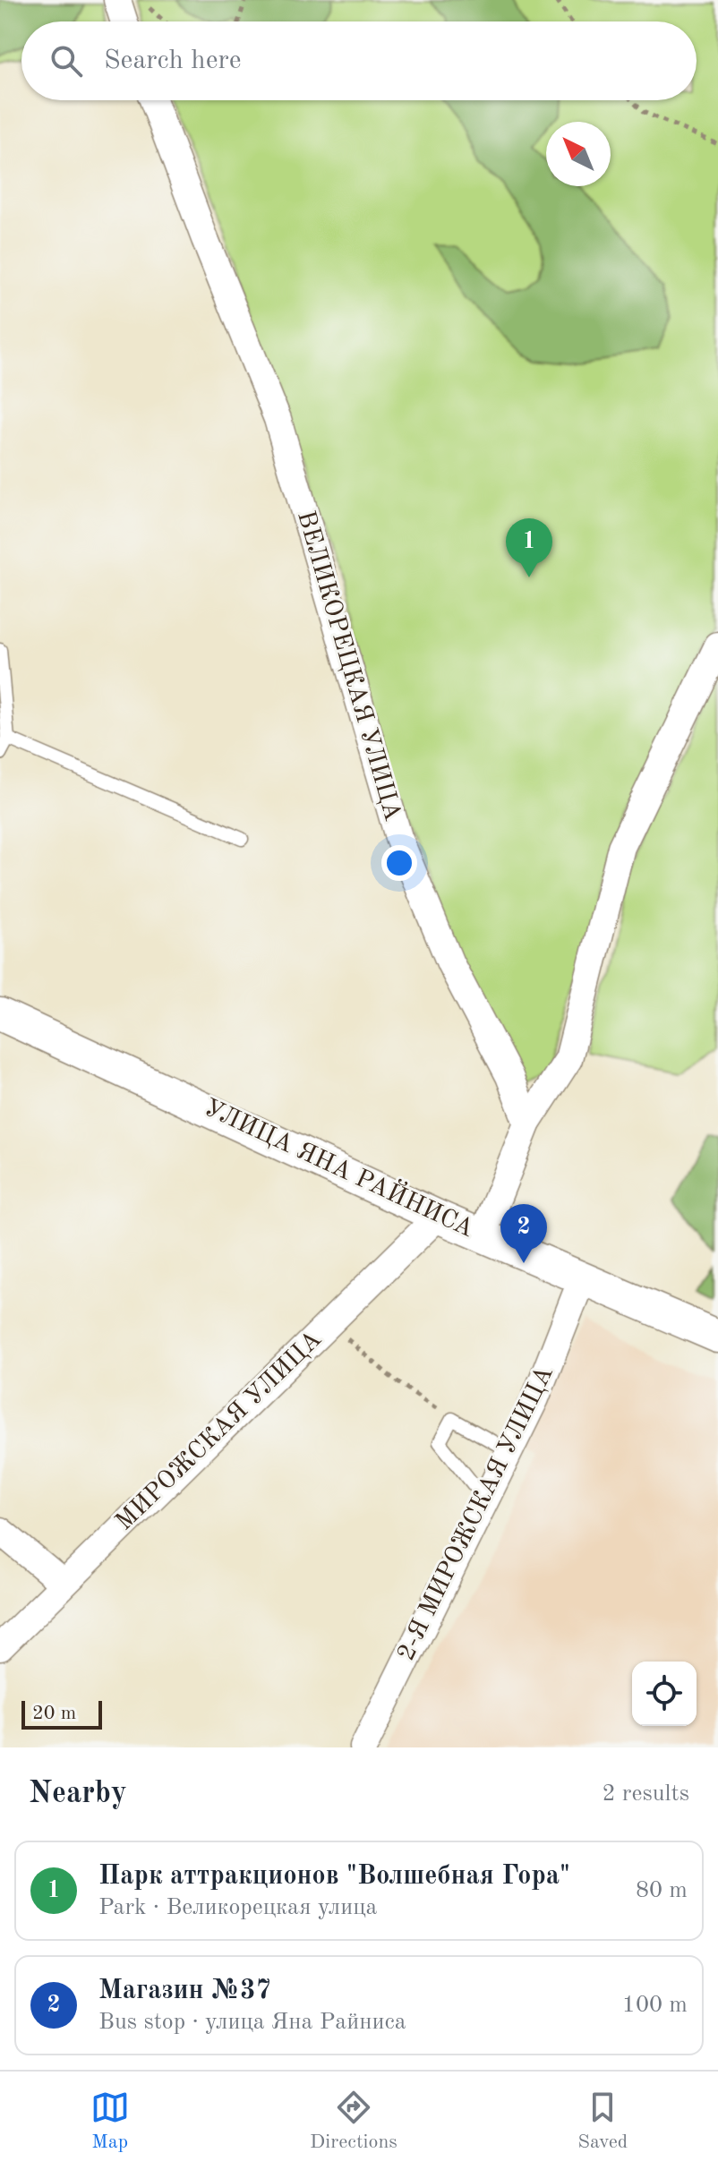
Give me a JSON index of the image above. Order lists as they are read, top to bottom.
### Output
{
  "streets": {
    "street": [
      "ВЕЛИКОРЕЦКАЯ УЛИЦА",
      "УЛИЦА ЯНА РАЙНИСА",
      "МИРОЖСКАЯ УЛИЦА",
      "2-Я МИРОЖСКАЯ УЛИЦА"
    ]
  },
  "crossings": [
    ["УЛИЦА ЯНА РАЙНИСА", "МИРОЖСКАЯ УЛИЦА"],
    ["УЛИЦА ЯНА РАЙНИСА", "2-Я МИРОЖСКАЯ УЛИЦА"]
  ],
  "scale_bar": "20 m",
  "north": "top left",
  "page": {
    "search": "Search here",
    "pins": ["1", "2"],
    "scale": "20 m",
    "heading": ["Nearby", "2 results"],
    "list": [
      {
        "mark": "1",
        "name": "Парк аттракционов \"Волшебная Гора\"",
        "note": "Park · Великорецкая улица",
        "value": "80 m"
      },
      {
        "mark": "2",
        "name": "Магазин №37",
        "note": "Bus stop · улица Яна Райниса",
        "value": "100 m"
      }
    ],
    "nav": ["Map", "Directions", "Saved"]
  }
}
